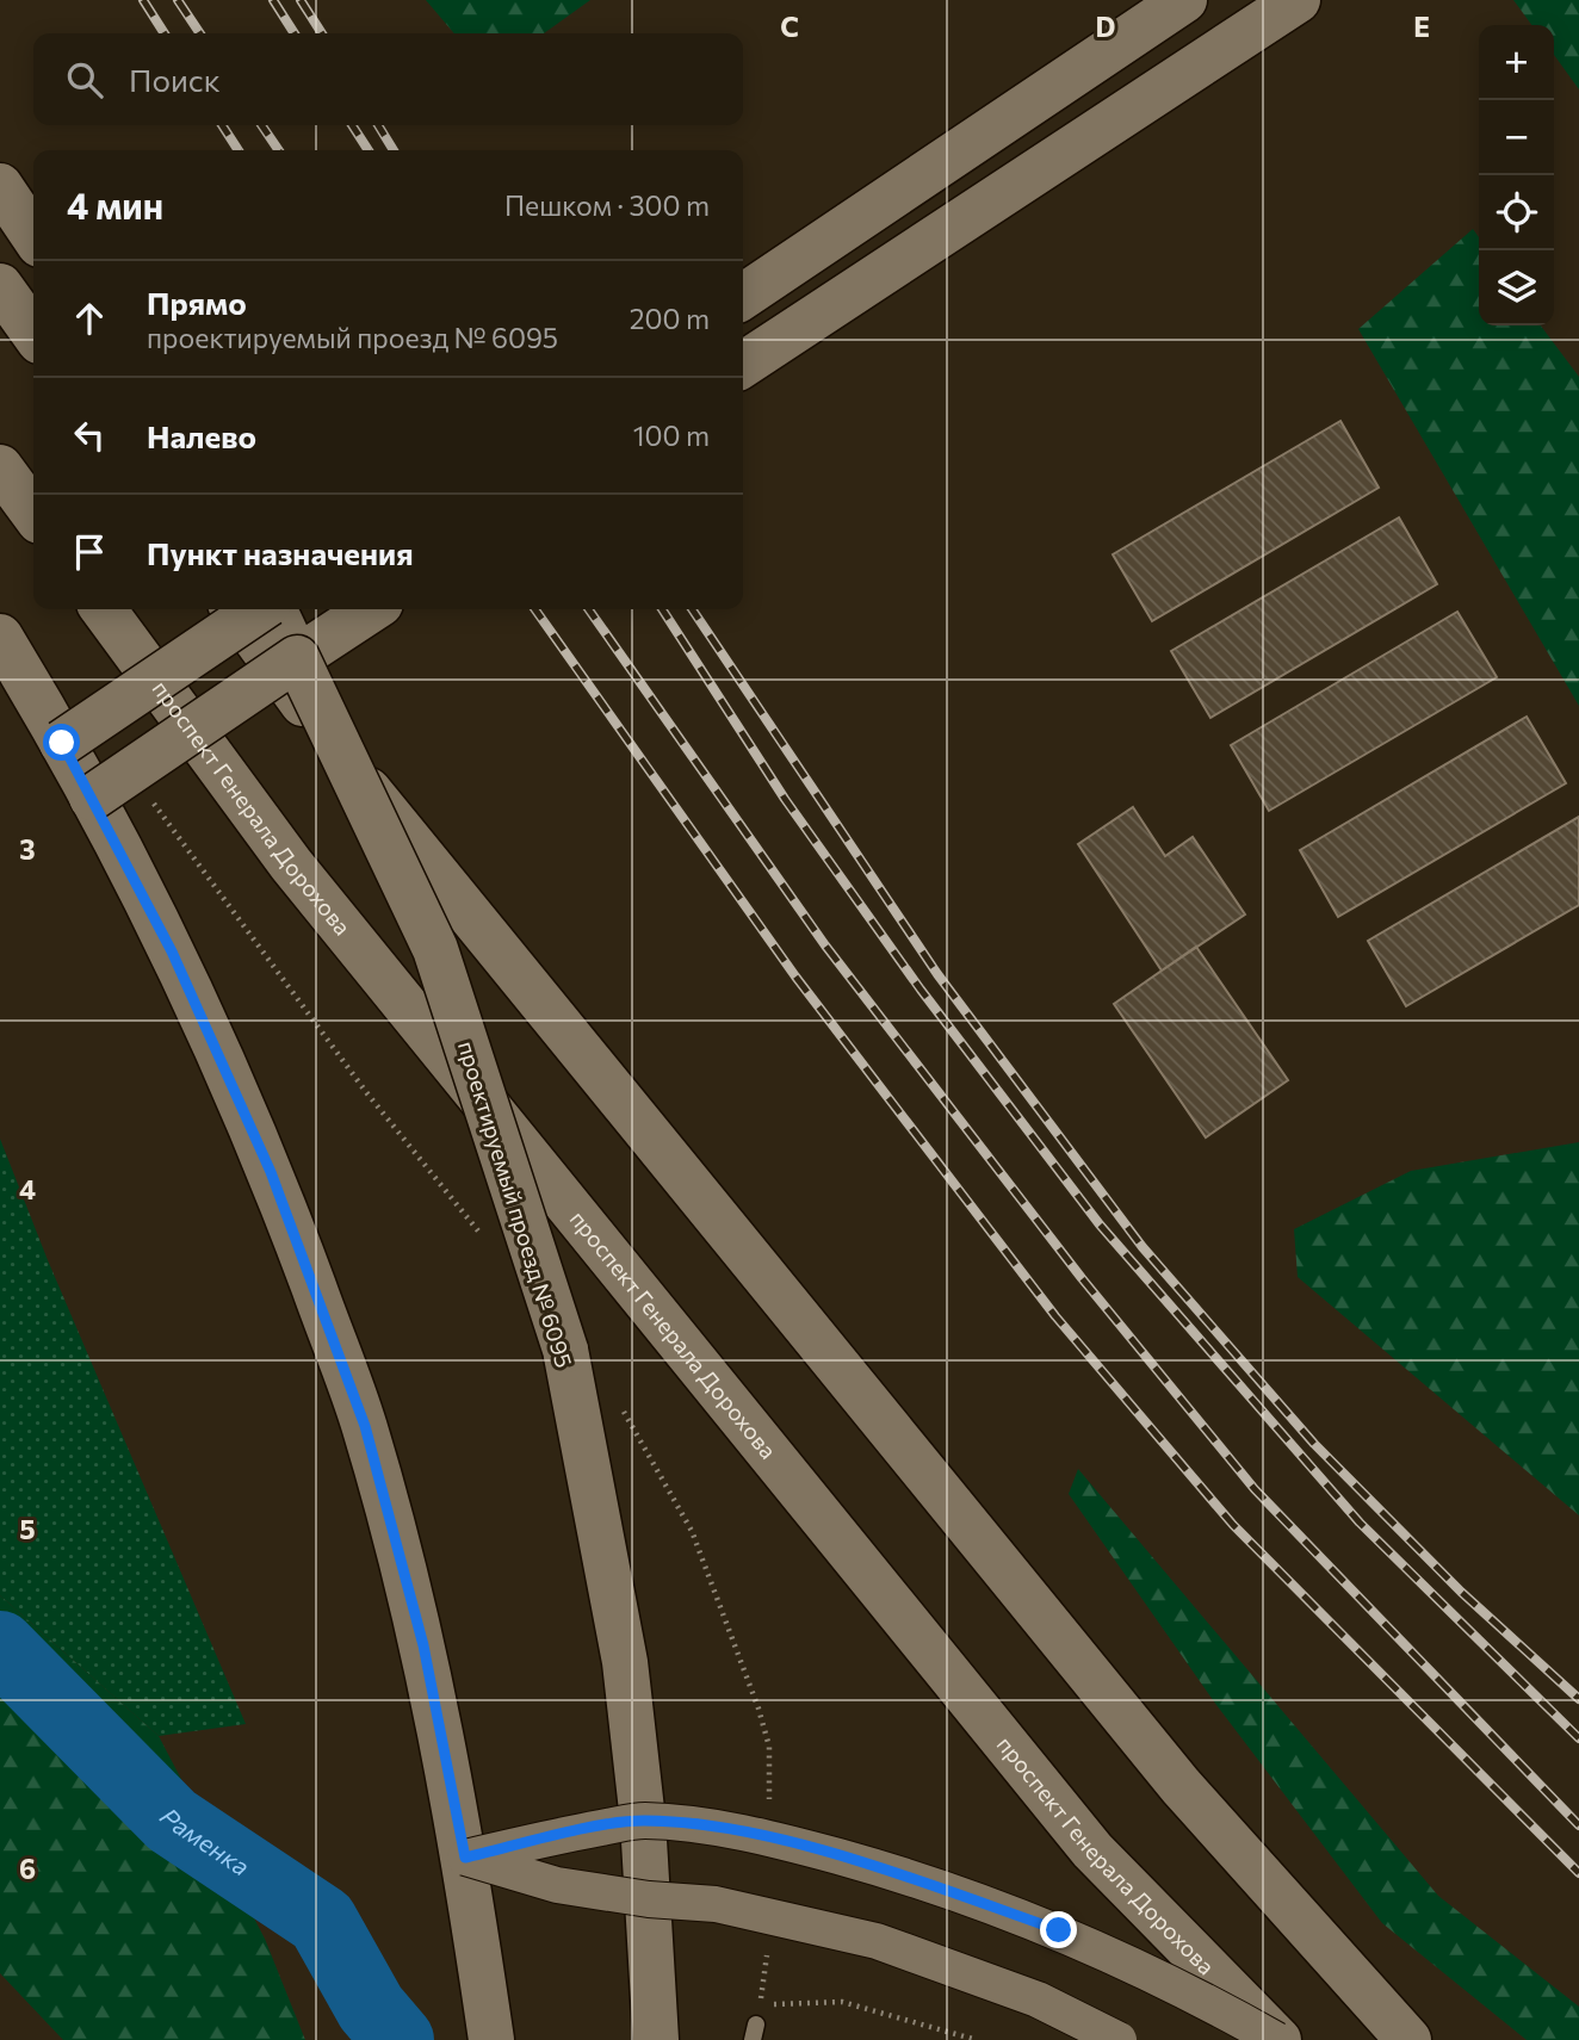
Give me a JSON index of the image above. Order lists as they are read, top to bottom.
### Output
{
  "streets": {
    "main road": ["проспект Генерала Дорохова", "проектируемый проезд № 6095"]
  },
  "water": ["Раменка"],
  "page": {
    "map_buttons": ["+", "−"],
    "search": "Поиск",
    "heading": ["4 мин", "Пешком · 300 m"],
    "list": [
      ["Прямо", "проектируемый проезд № 6095", "200 m"],
      ["Налево", "100 m"],
      "Пункт назначения"
    ]
  },
  "grid": {
    "columns": ["C", "D", "E"],
    "rows": [
      "3",
      "4",
      "5",
      "6"
    ]
  }
}
